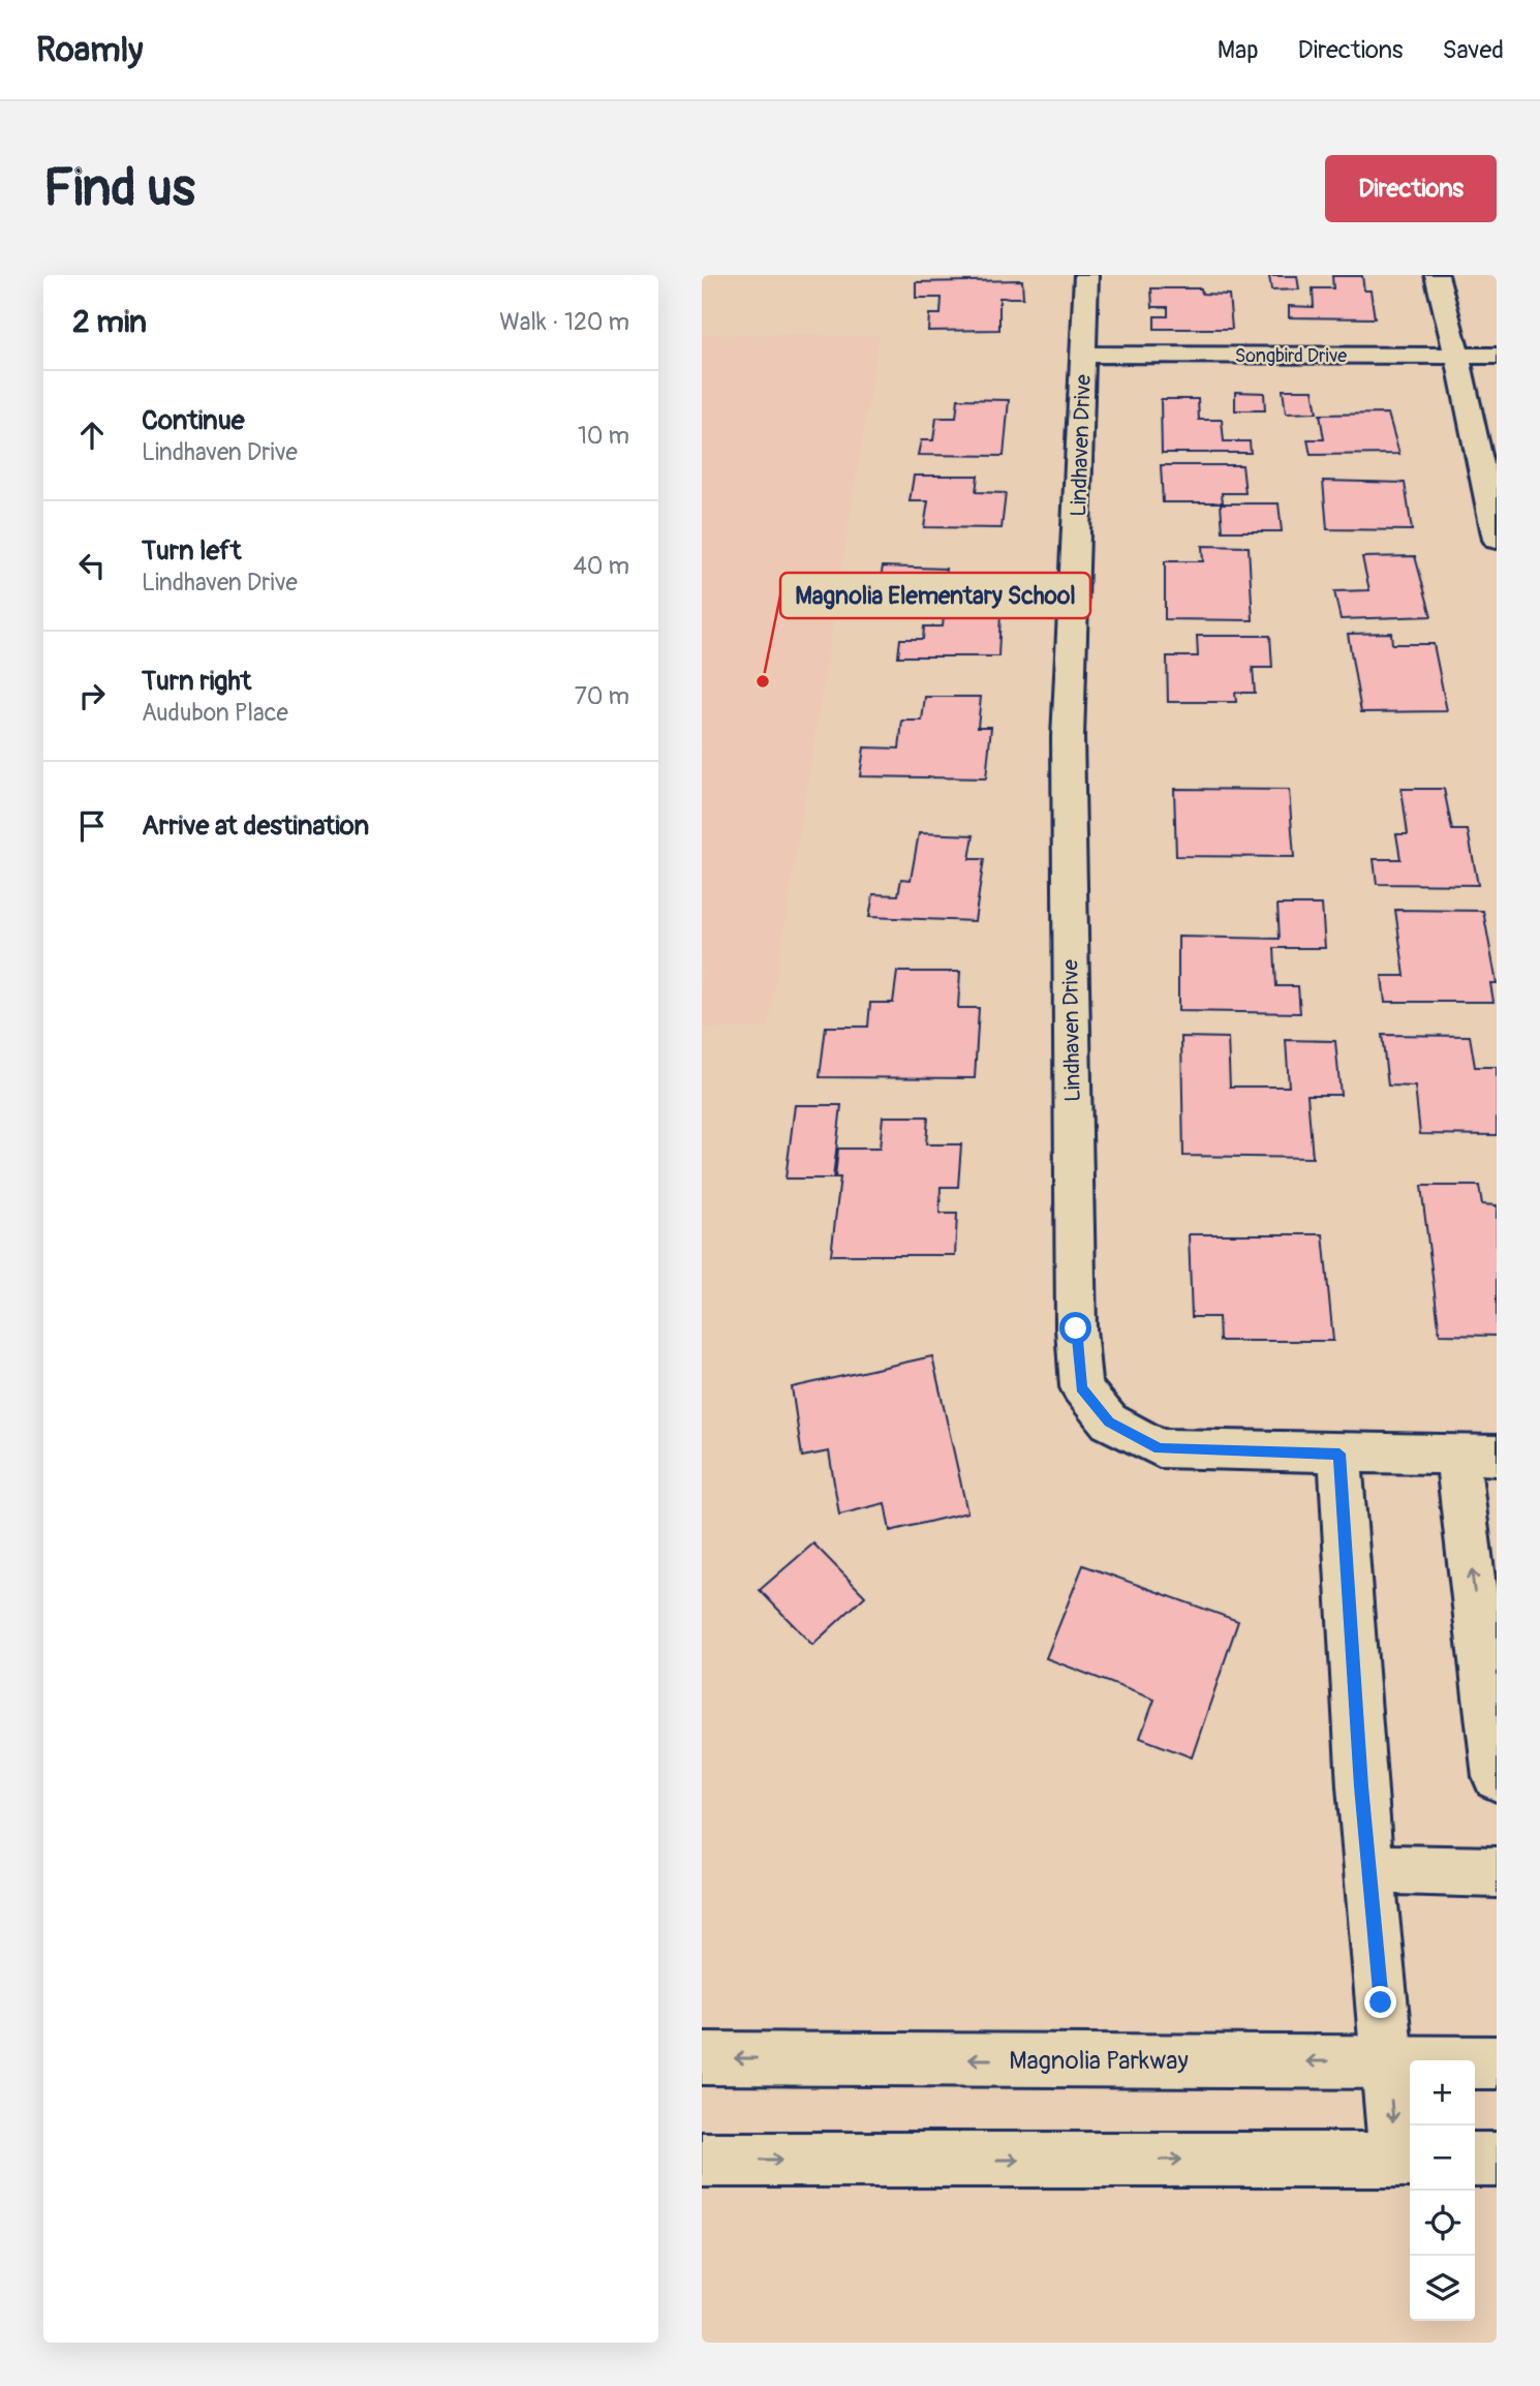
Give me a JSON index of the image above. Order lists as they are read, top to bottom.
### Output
{
  "streets": {
    "street": ["Songbird Drive", "Lindhaven Drive", "Magnolia Parkway"]
  },
  "crossings": [
    ["Songbird Drive", "Lindhaven Drive"]
  ],
  "places": ["Magnolia Elementary School"],
  "page": {
    "header": "Roamly",
    "nav": ["Map", "Directions", "Saved"],
    "buttons": "Directions",
    "title": "Find us",
    "heading": ["2 min", "Walk · 120 m"],
    "list": [
      ["Continue", "Lindhaven Drive", "10 m"],
      ["Turn left", "Lindhaven Drive", "40 m"],
      ["Turn right", "Audubon Place", "70 m"],
      "Arrive at destination"
    ],
    "map_buttons": ["+", "−"]
  }
}
